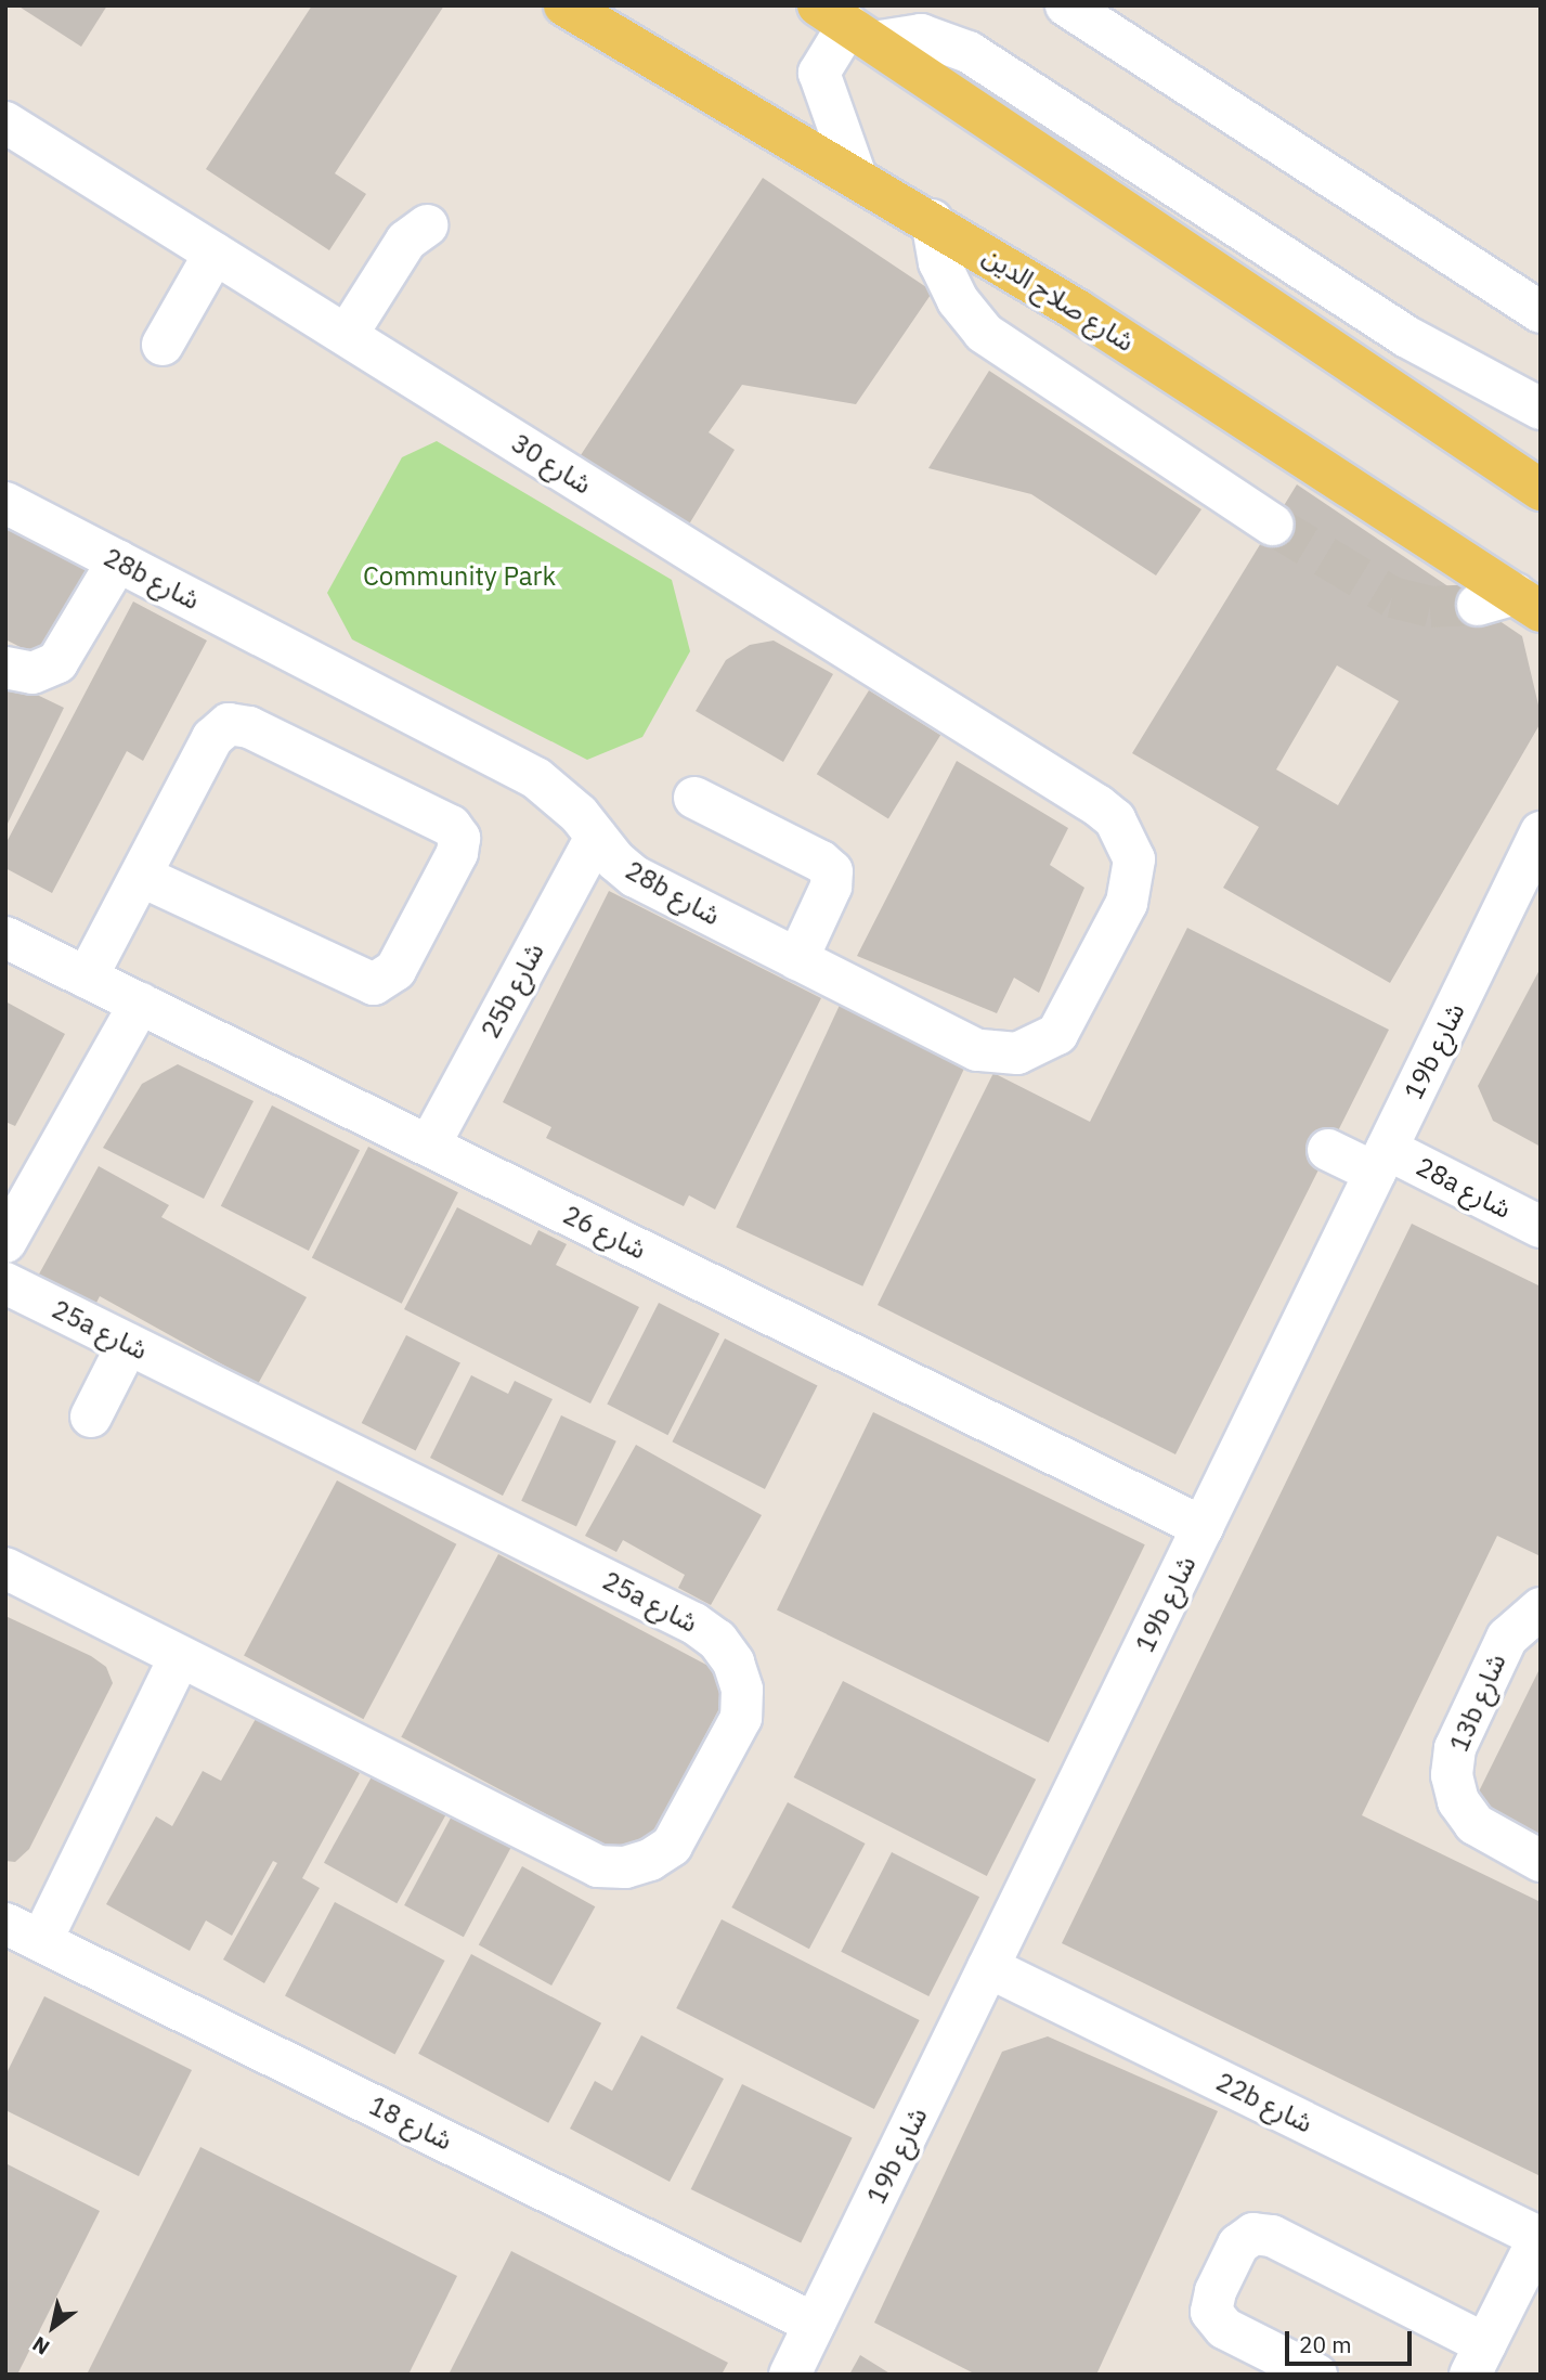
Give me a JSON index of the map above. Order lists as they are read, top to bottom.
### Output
{
  "streets": {
    "main road": ["شارع صلاح الدين"],
    "street": [
      "شارع 30",
      "28b شارع",
      "25b شارع",
      "19b شارع",
      "28a شارع",
      "شارع 26",
      "25a شارع",
      "13b شارع",
      "22b شارع",
      "شارع 18"
    ]
  },
  "crossings": [
    ["شارع 30", "28b شارع"],
    ["28b شارع", "25b شارع"],
    ["25b شارع", "شارع 26"],
    ["19b شارع", "28a شارع"],
    ["19b شارع", "شارع 26"],
    ["19b شارع", "22b شارع"],
    ["19b شارع", "شارع 18"]
  ],
  "parks": ["Community Park"],
  "scale_bar": "20 m",
  "north": "bottom left"
}
